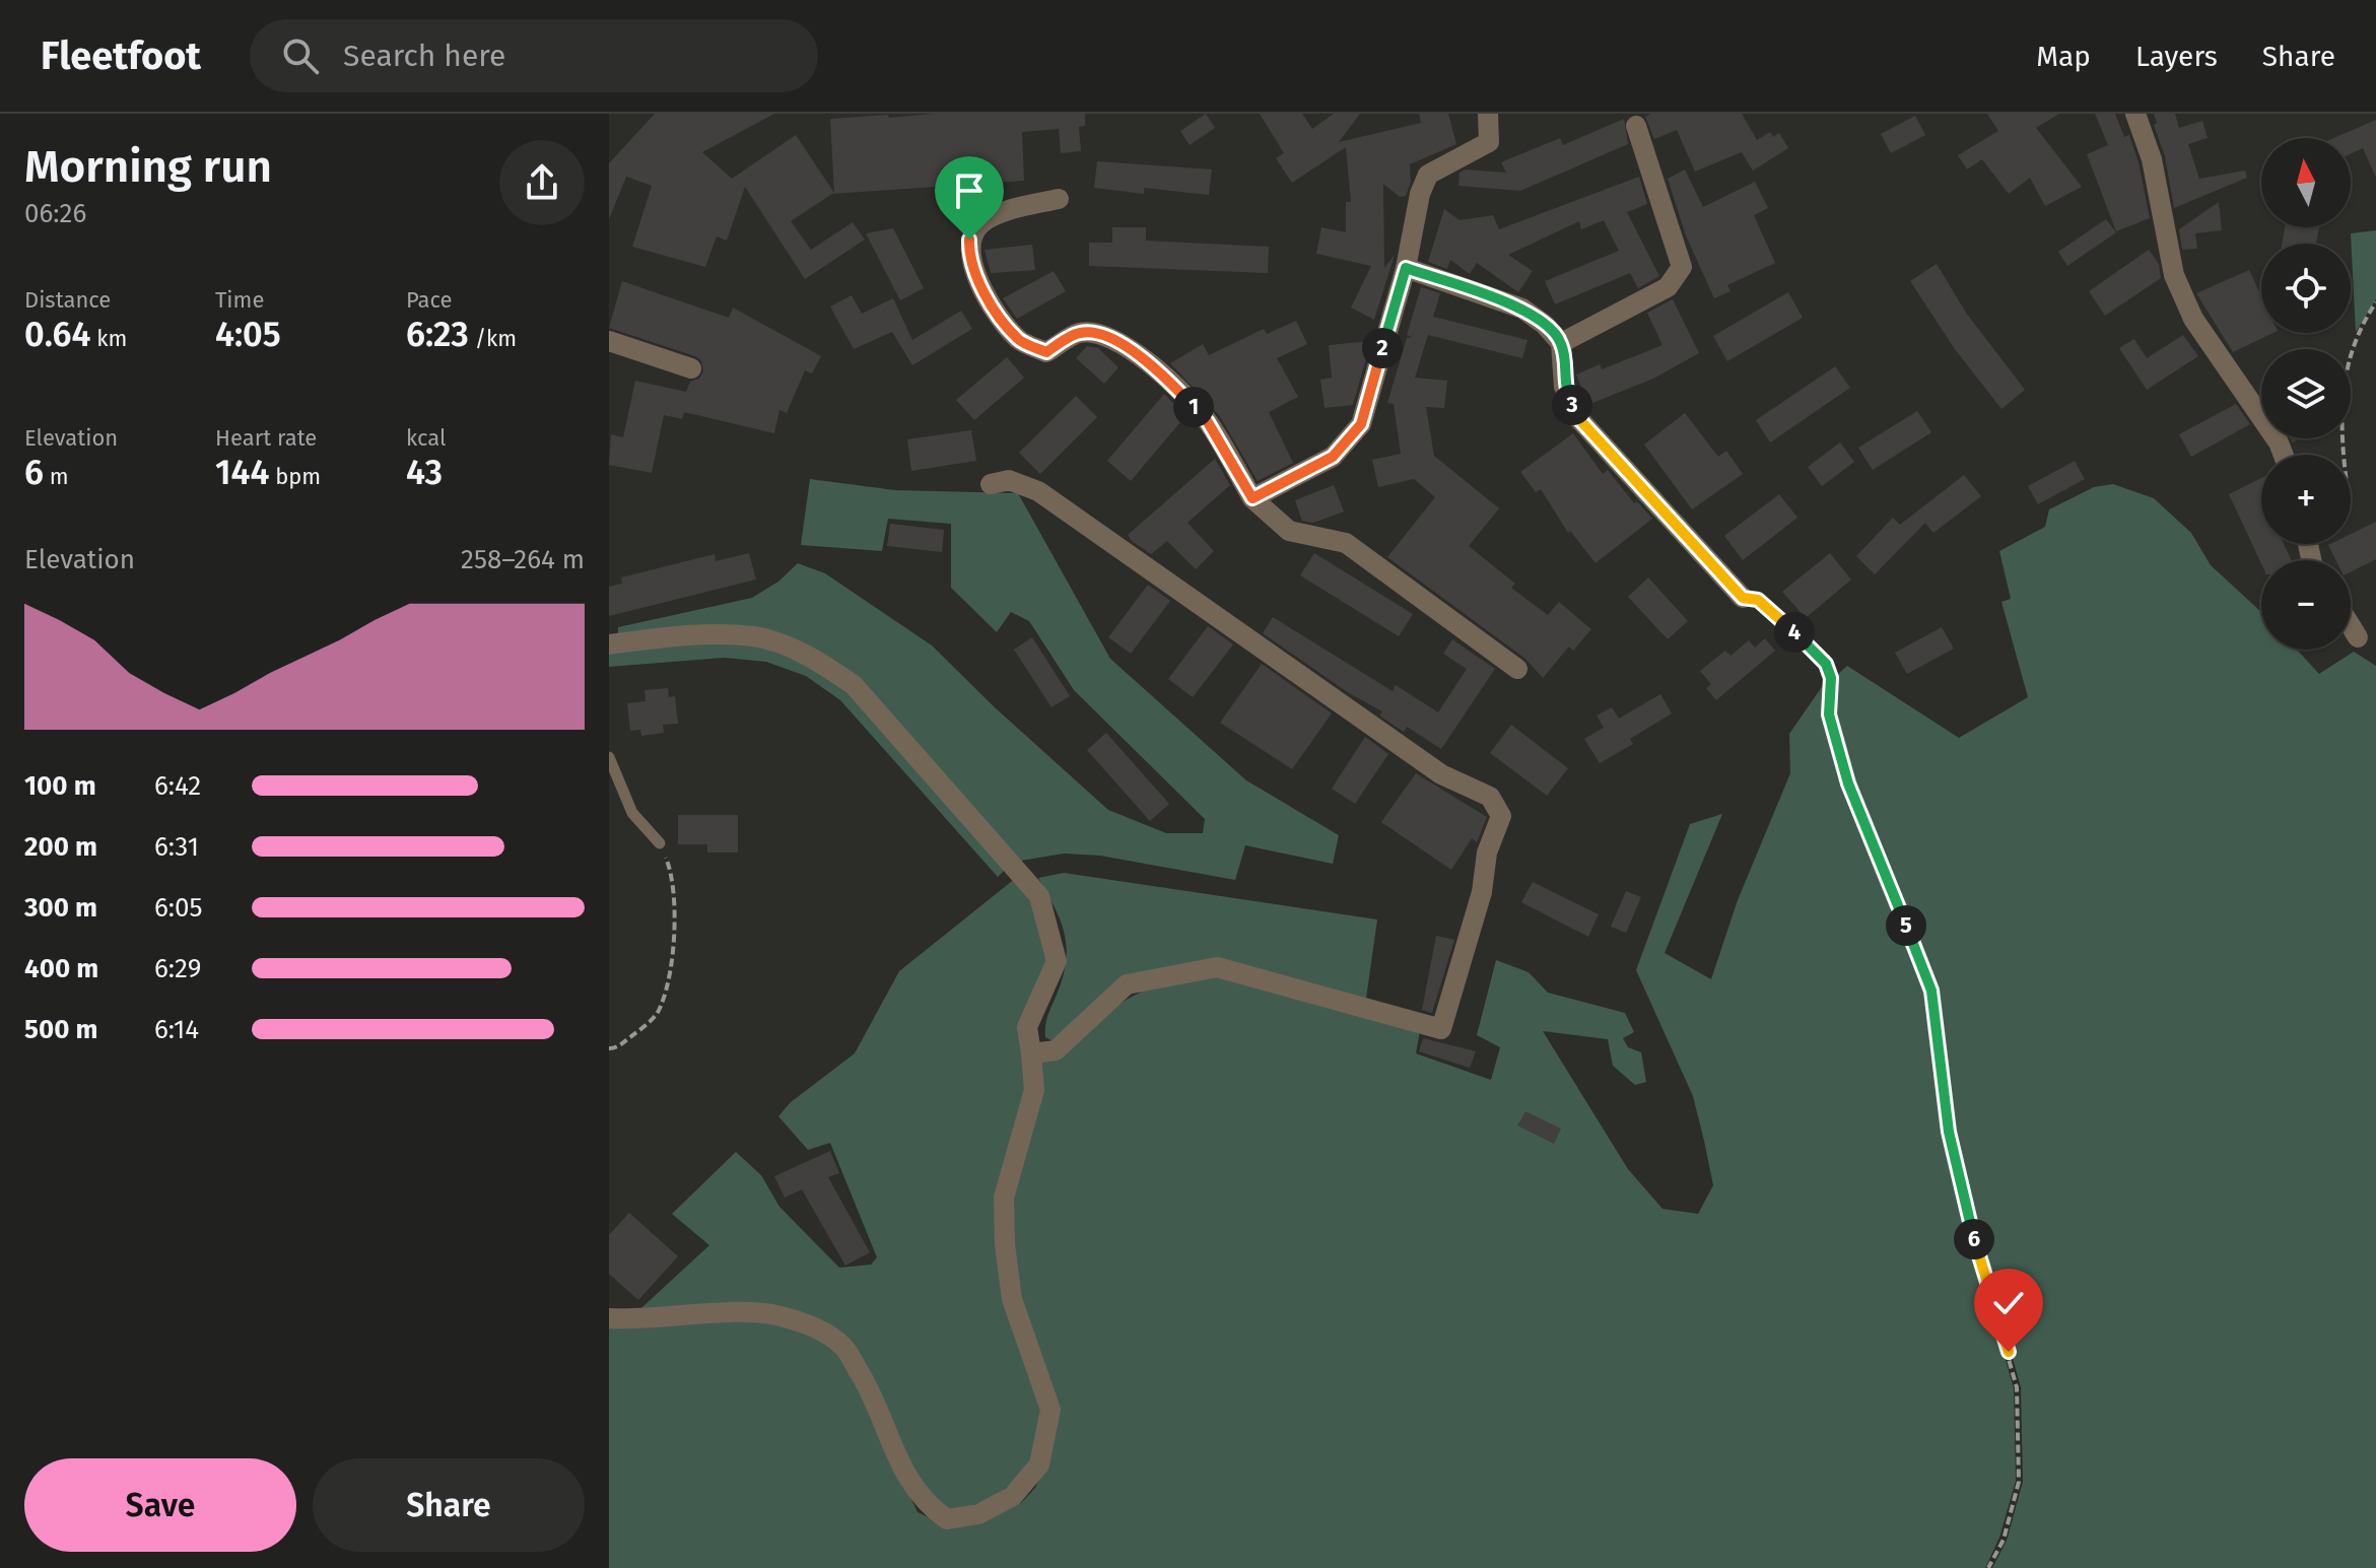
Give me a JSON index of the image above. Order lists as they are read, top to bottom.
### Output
{
  "north": "top",
  "page": {
    "header": "Fleetfoot",
    "search": "Search here",
    "nav": ["Map", "Layers", "Share"],
    "heading": ["Morning run", "06:26"],
    "map_buttons": ["+", "−"],
    "stats": [
      ["Distance", "0.64 km"],
      ["Time", "4:05"],
      ["Pace", "6:23 /km"],
      ["Elevation", "6 m"],
      ["Heart rate", "144 bpm"],
      ["kcal", "43"]
    ],
    "pins": [
      "2",
      "3",
      "1",
      "4",
      "5",
      "6"
    ],
    "chart": ["Elevation", "258–264 m"],
    "list": [
      {
        "name": "100 m",
        "note": "6:42"
      },
      {
        "name": "200 m",
        "note": "6:31"
      },
      {
        "name": "300 m",
        "note": "6:05"
      },
      {
        "name": "400 m",
        "note": "6:29"
      },
      {
        "name": "500 m",
        "note": "6:14"
      }
    ],
    "buttons": ["Save", "Share"]
  }
}
